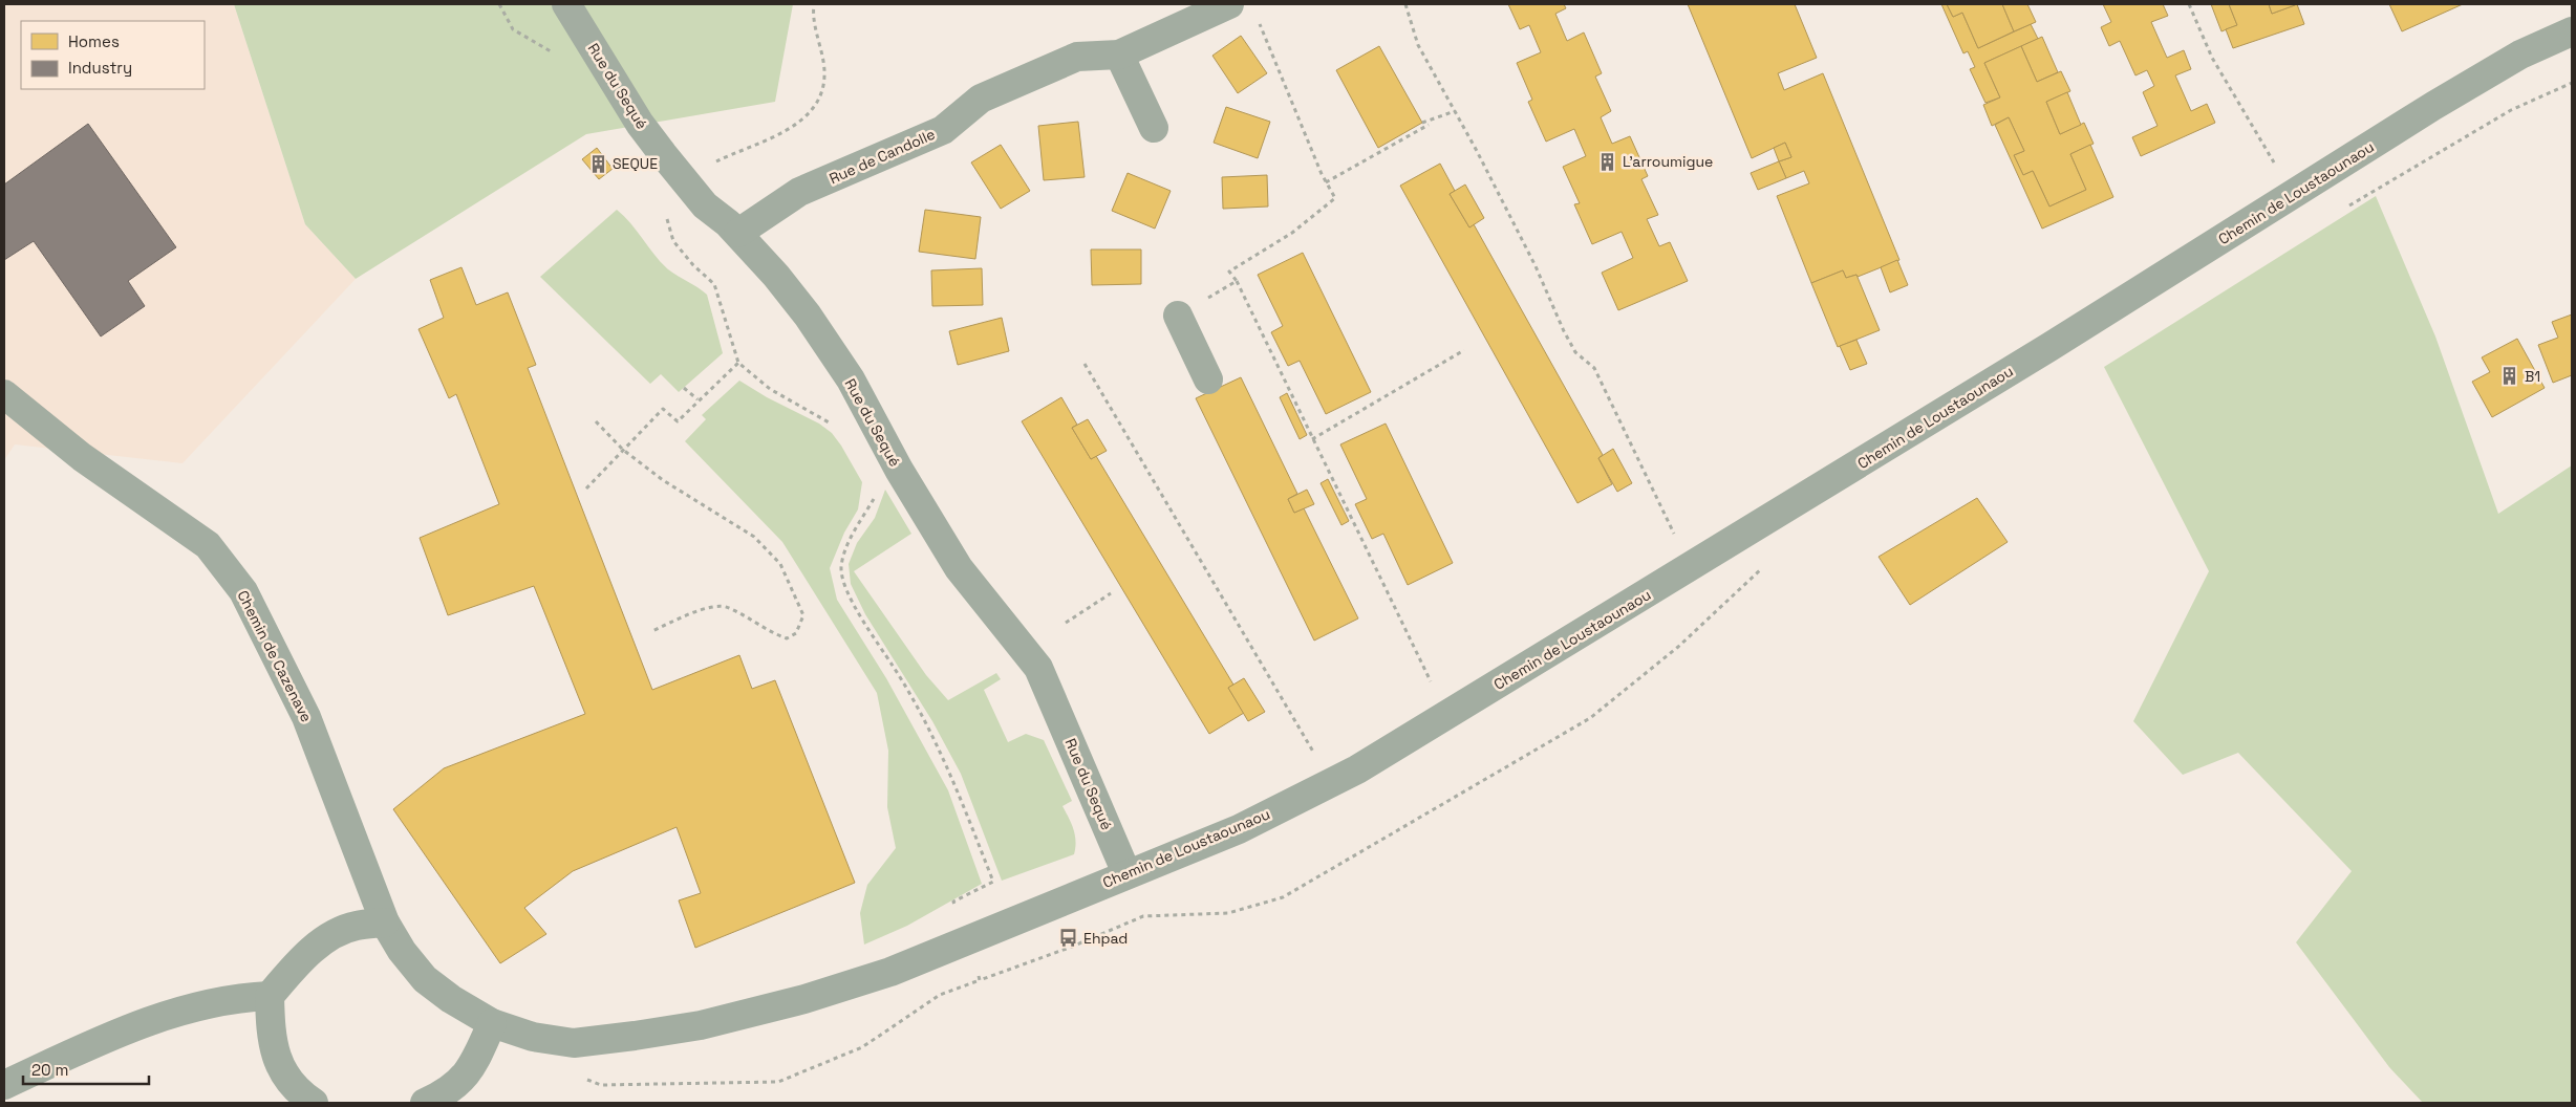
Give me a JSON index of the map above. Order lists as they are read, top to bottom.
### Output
{
  "streets": {
    "street": [
      "Rue du Sequé",
      "Rue de Candolle",
      "Chemin de Loustaounaou",
      "Chemin de Cazenave"
    ]
  },
  "crossings": [
    ["Rue du Sequé", "Rue de Candolle"],
    ["Rue du Sequé", "Chemin de Loustaounaou"],
    ["Chemin de Loustaounaou", "Chemin de Cazenave"]
  ],
  "places": {
    "building": ["L'arroumigue", "SEQUE", "B1"],
    "bus stop": ["Ehpad"]
  },
  "legend": ["Homes", "Industry"],
  "scale_bar": "20 m"
}
